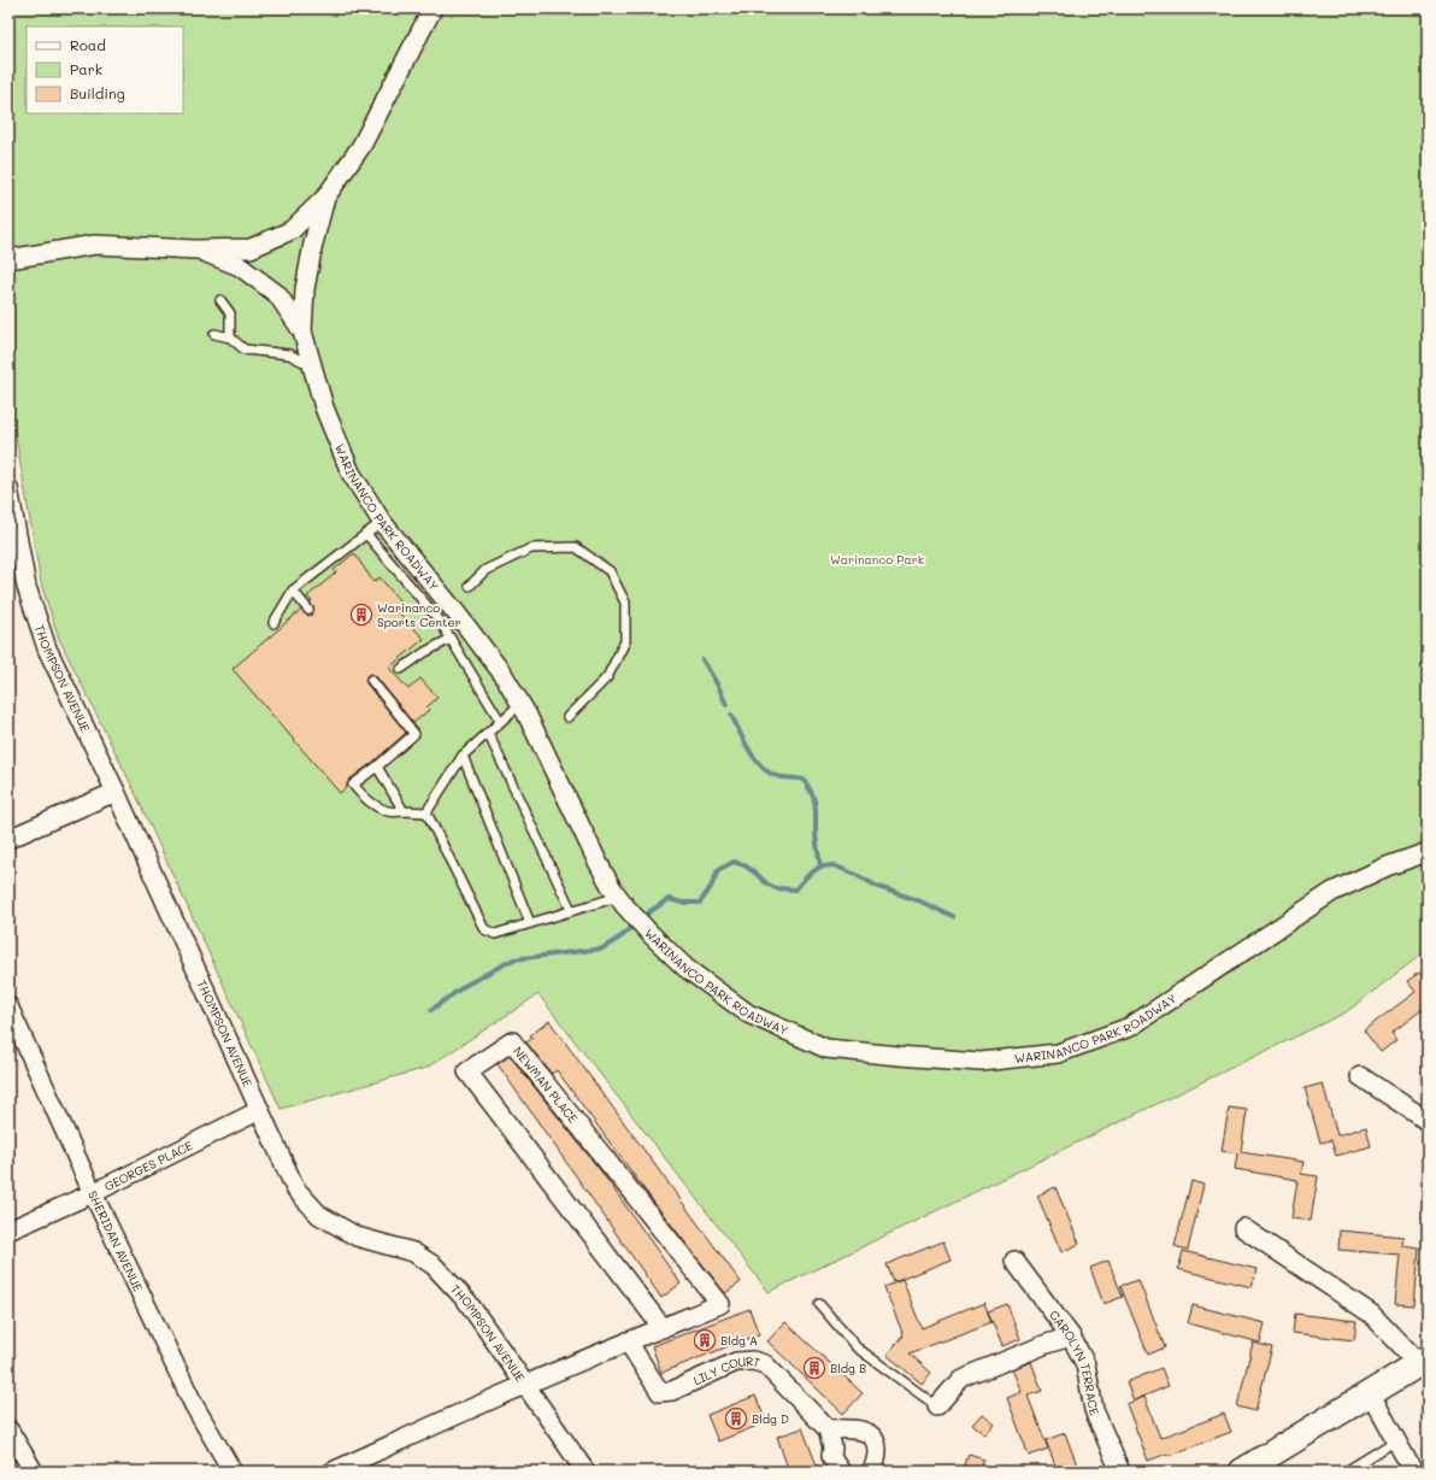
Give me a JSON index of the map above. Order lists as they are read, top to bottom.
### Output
{
  "streets": {
    "street": [
      "WARINANCO PARK ROADWAY",
      "THOMPSON AVENUE",
      "NEWMAN PLACE",
      "GEORGES PLACE",
      "SHERIDAN AVENUE",
      "CAROLYN TERRACE",
      "LILY COURT"
    ]
  },
  "crossings": [
    ["THOMPSON AVENUE", "NEWMAN PLACE"],
    ["THOMPSON AVENUE", "GEORGES PLACE"],
    ["NEWMAN PLACE", "LILY COURT"],
    ["GEORGES PLACE", "SHERIDAN AVENUE"]
  ],
  "parks": ["Warinanco Park"],
  "places": {
    "building": [
      "Warinanco Sports Center",
      "Bldg A",
      "Bldg B",
      "Bldg D"
    ]
  },
  "legend": ["Road", "Park", "Building"]
}
